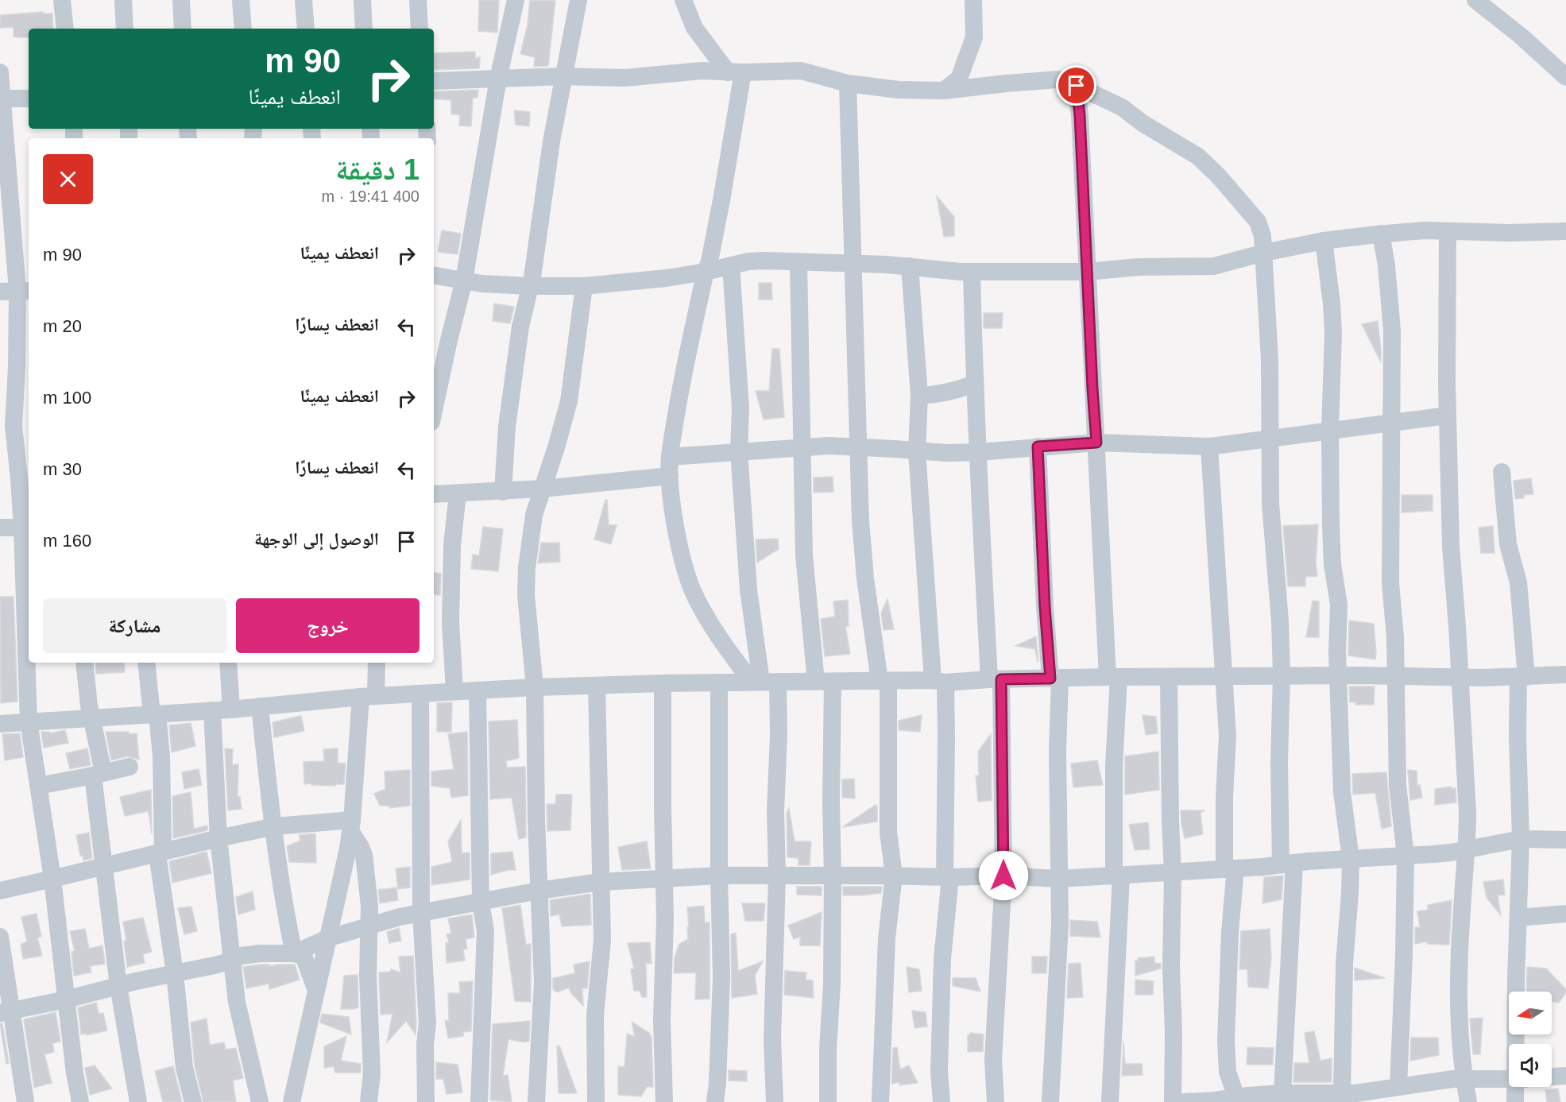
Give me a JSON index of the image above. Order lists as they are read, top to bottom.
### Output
{
  "north": "left",
  "page": {
    "turn": ["90 m", "انعطف يمينًا"],
    "heading": ["1 دقيقة", "400 m · 19:41"],
    "list": [
      {
        "name": "انعطف يمينًا",
        "value": "90 m"
      },
      {
        "name": "انعطف يسارًا",
        "value": "20 m"
      },
      {
        "name": "انعطف يمينًا",
        "value": "100 m"
      },
      {
        "name": "انعطف يسارًا",
        "value": "30 m"
      },
      {
        "name": "الوصول إلى الوجهة",
        "value": "160 m"
      }
    ],
    "buttons": ["خروج", "مشاركة"]
  }
}
